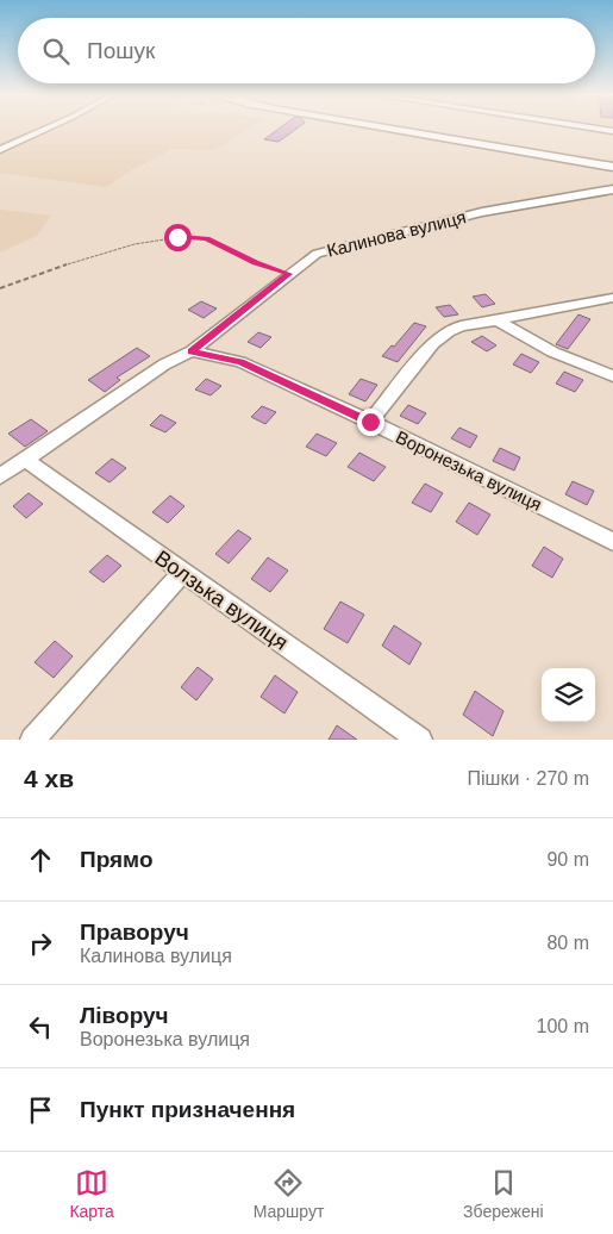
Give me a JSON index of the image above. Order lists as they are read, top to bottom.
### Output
{
  "streets": {
    "street": ["Калинова вулиця", "Воронезька вулиця", "Волзька вулиця"]
  },
  "crossings": [
    ["Калинова вулиця", "Воронезька вулиця"],
    ["Калинова вулиця", "Волзька вулиця"]
  ],
  "page": {
    "search": "Пошук",
    "heading": ["4 хв", "Пішки · 270 m"],
    "list": [
      ["Прямо", "90 m"],
      ["Праворуч", "Калинова вулиця", "80 m"],
      ["Ліворуч", "Воронезька вулиця", "100 m"],
      "Пункт призначення"
    ],
    "nav": ["Карта", "Маршрут", "Збережені"]
  }
}
